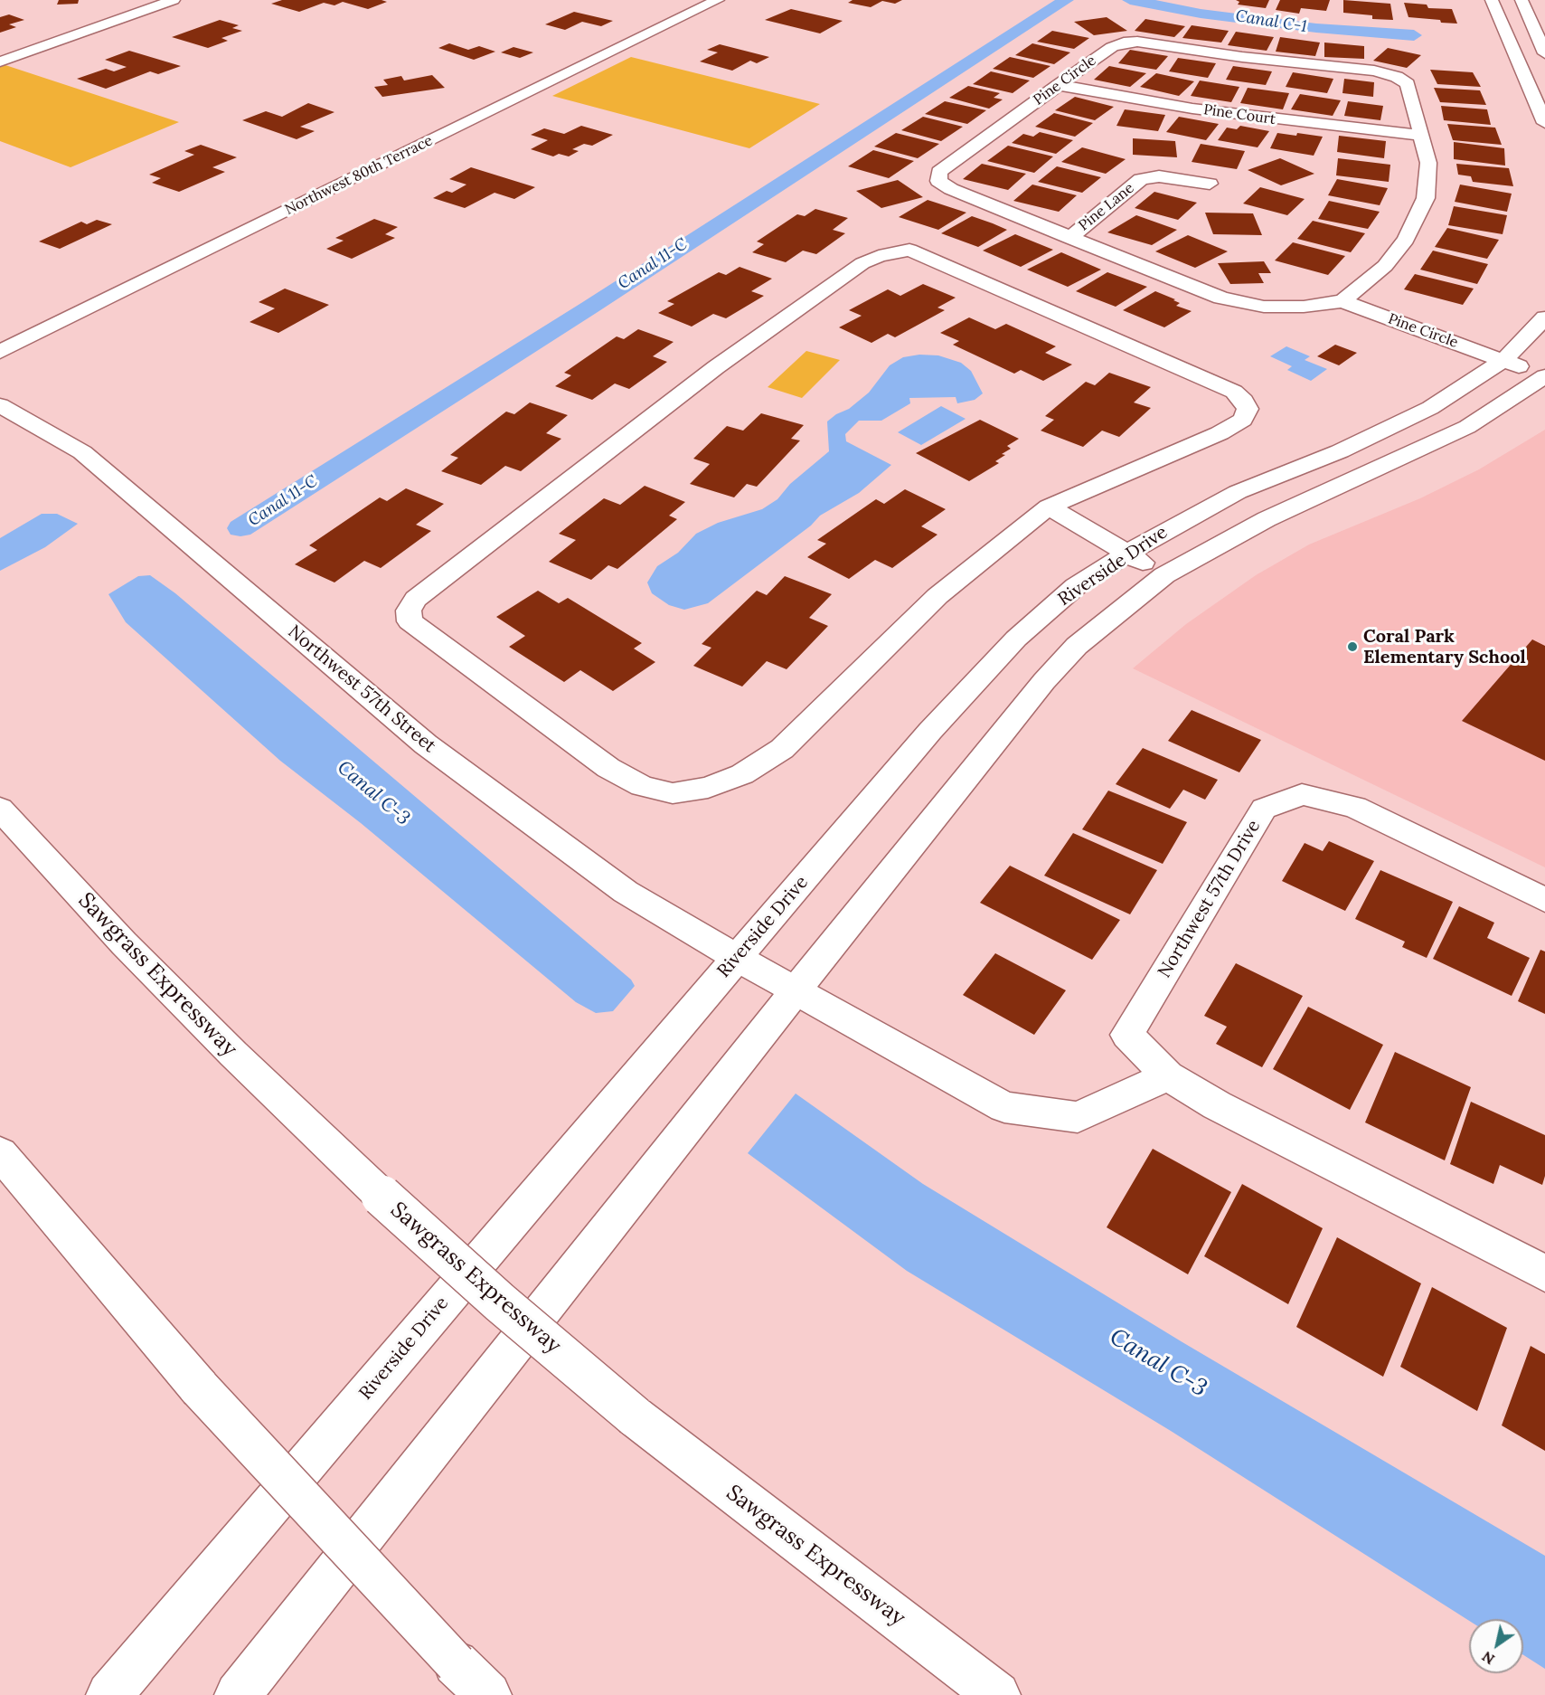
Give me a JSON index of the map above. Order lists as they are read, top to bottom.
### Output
{
  "streets": {
    "main road": [
      "Pine Circle",
      "Pine Court",
      "Northwest 80th Terrace",
      "Pine Lane",
      "Riverside Drive",
      "Northwest 57th Street",
      "Northwest 57th Drive",
      "Sawgrass Expressway"
    ]
  },
  "crossings": [
    ["Pine Circle", "Pine Court"],
    ["Pine Circle", "Pine Lane"],
    ["Pine Circle", "Riverside Drive"],
    ["Riverside Drive", "Northwest 57th Street"]
  ],
  "water": ["Canal C-1", "Canal 11-C", "Canal C-3"],
  "places": ["Coral Park Elementary School"],
  "north": "bottom left"
}
